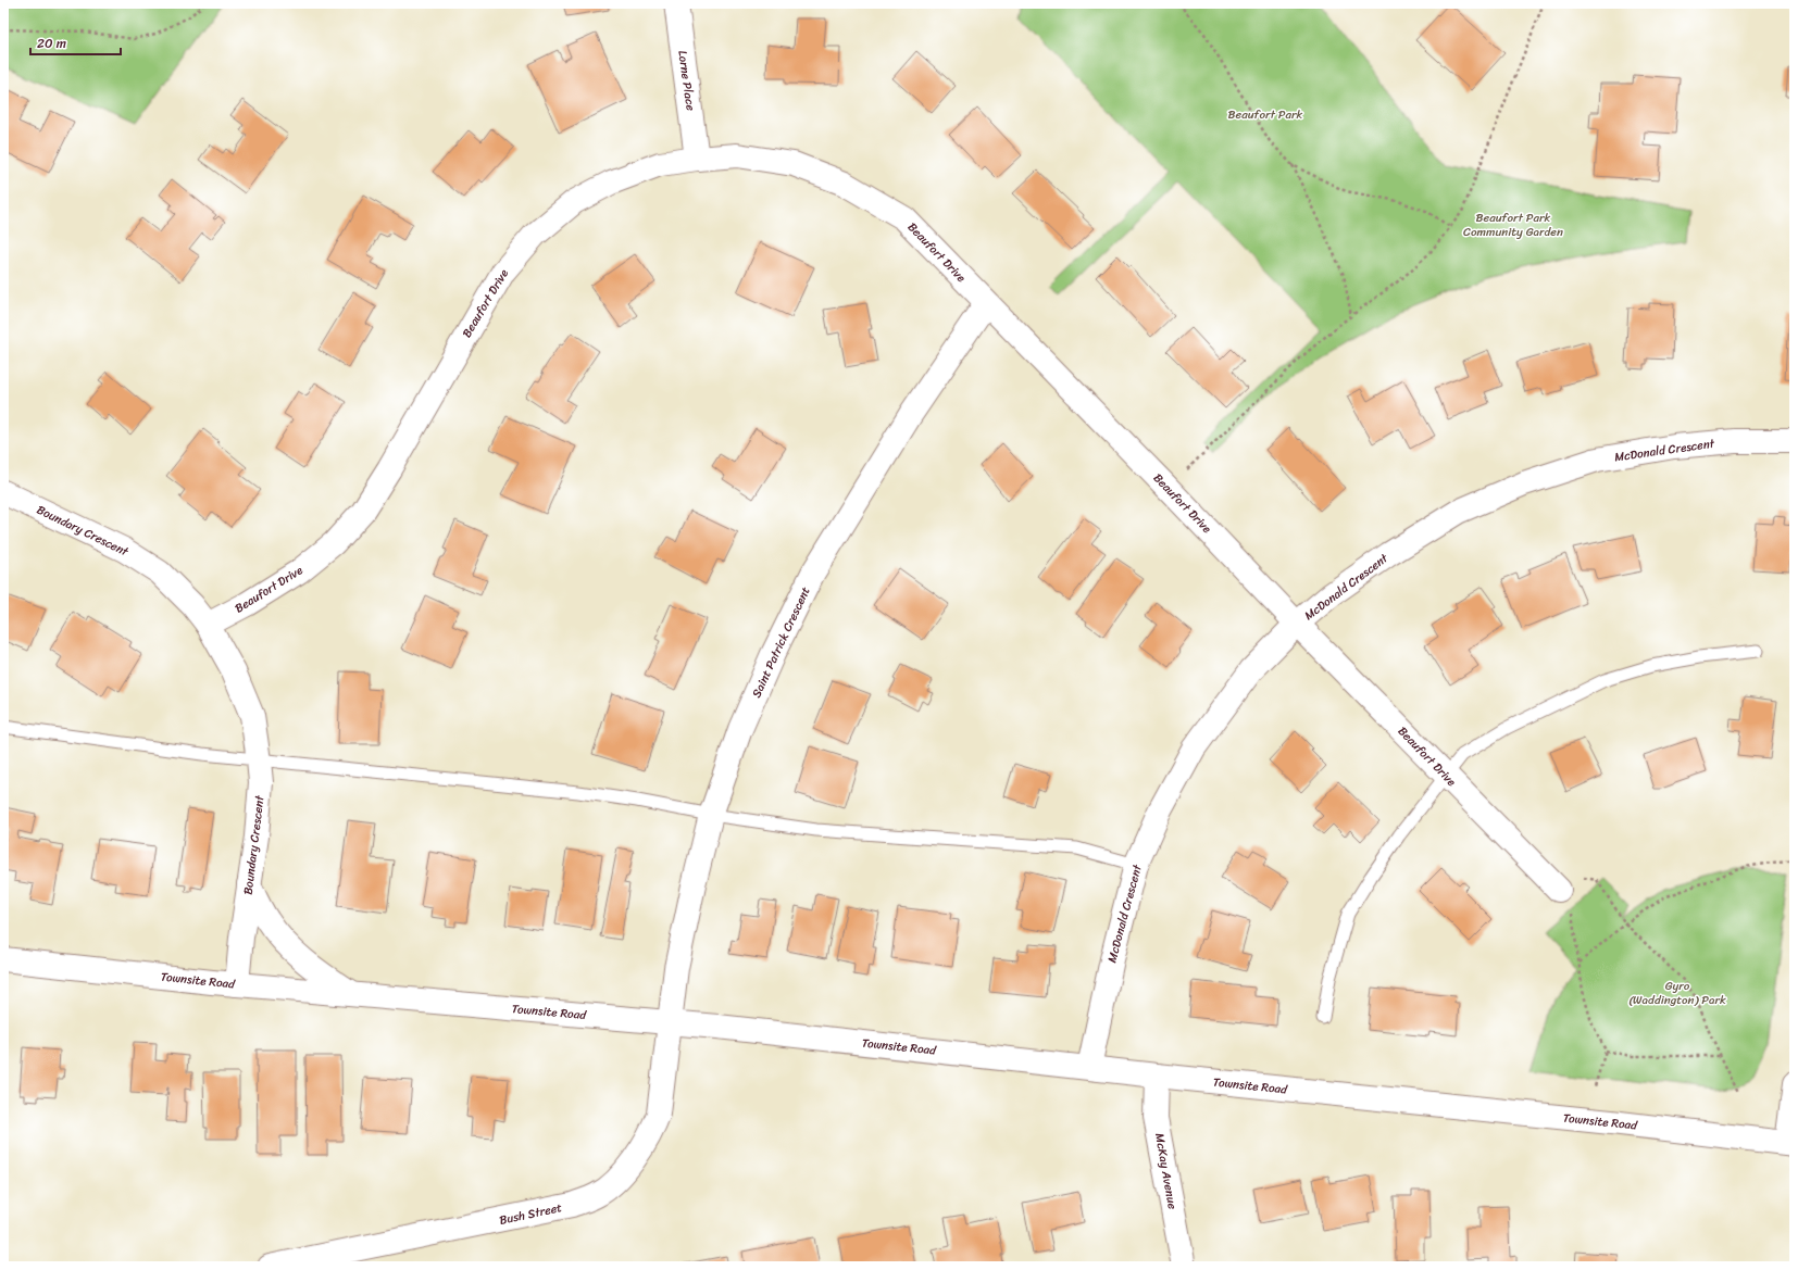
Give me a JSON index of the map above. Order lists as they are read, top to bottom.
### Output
{
  "streets": {
    "street": [
      "Lorne Place",
      "Beaufort Drive",
      "McDonald Crescent",
      "Boundary Crescent",
      "Saint Patrick Crescent",
      "Townsite Road",
      "McKay Avenue",
      "Bush Street"
    ]
  },
  "crossings": [
    ["Lorne Place", "Beaufort Drive"],
    ["Beaufort Drive", "McDonald Crescent"],
    ["Beaufort Drive", "Boundary Crescent"],
    ["Beaufort Drive", "Saint Patrick Crescent"],
    ["McDonald Crescent", "Townsite Road"],
    ["Boundary Crescent", "Townsite Road"],
    ["Saint Patrick Crescent", "Townsite Road"],
    ["Saint Patrick Crescent", "Bush Street"],
    ["Townsite Road", "McKay Avenue"],
    ["Townsite Road", "Bush Street"]
  ],
  "parks": ["Beaufort Park", "Beaufort Park Community Garden", "Gyro (Waddington) Park"],
  "scale_bar": "20 m"
}
